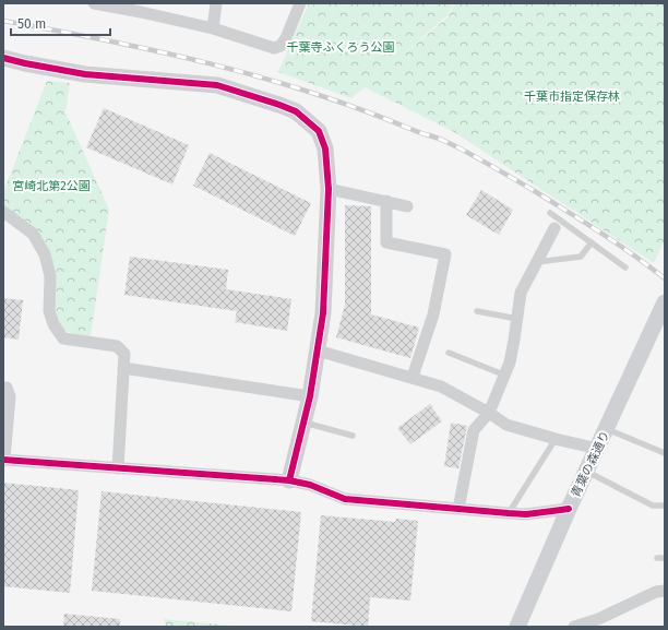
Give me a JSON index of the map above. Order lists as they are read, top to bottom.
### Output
{
  "streets": {
    "street": ["青葉の森通り"]
  },
  "parks": ["千葉寺ふくろう公園", "千葉市指定保存林", "宮崎北第2公園"],
  "scale_bar": "50 m"
}
